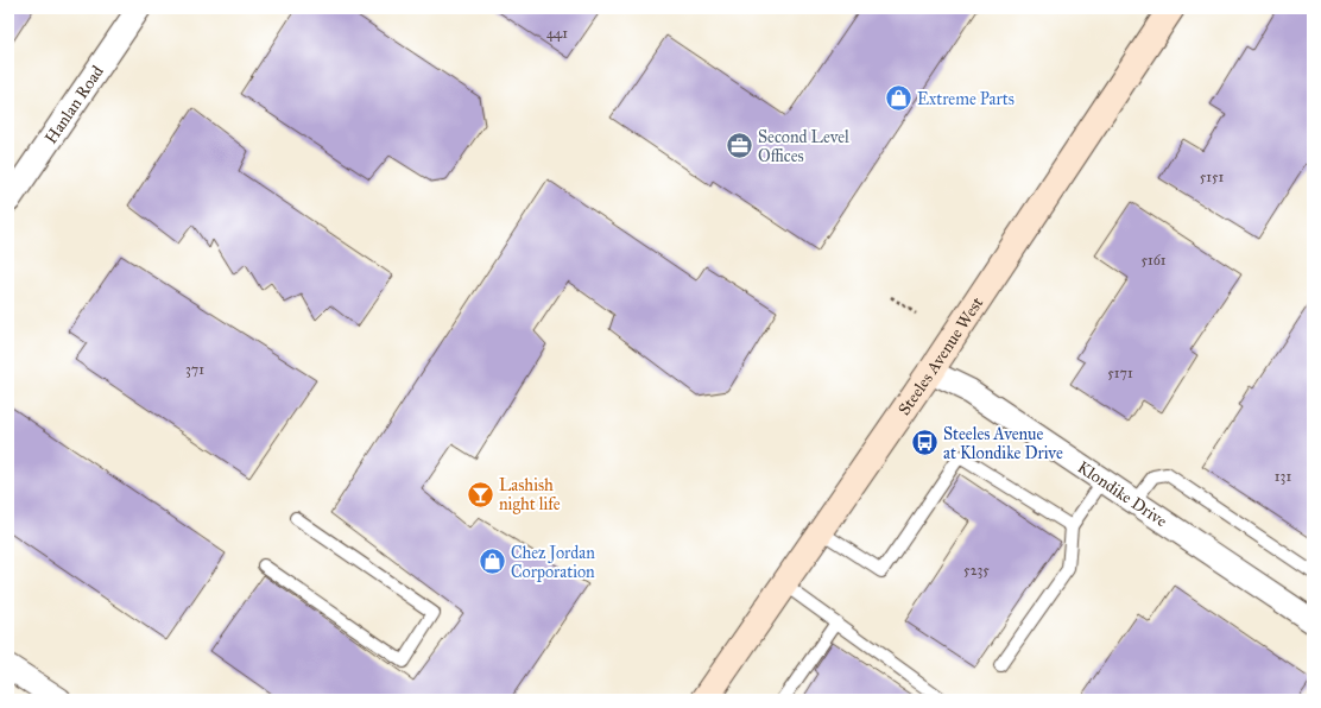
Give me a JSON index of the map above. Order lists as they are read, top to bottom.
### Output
{
  "streets": {
    "main road": ["Steeles Avenue West"],
    "street": ["Hanlan Road", "Klondike Drive"]
  },
  "crossings": [
    ["Steeles Avenue West", "Klondike Drive"]
  ],
  "places": {
    "shop": ["Extreme Parts", "Chez Jordan Corporation"],
    "office": ["Second Level Offices"],
    "bus stop": ["Steeles Avenue at Klondike Drive"],
    "bar": ["Lashish night life"]
  },
  "house_numbers": [
    "441",
    "5151",
    "5161",
    "371",
    "5171",
    "131",
    "5235"
  ]
}
